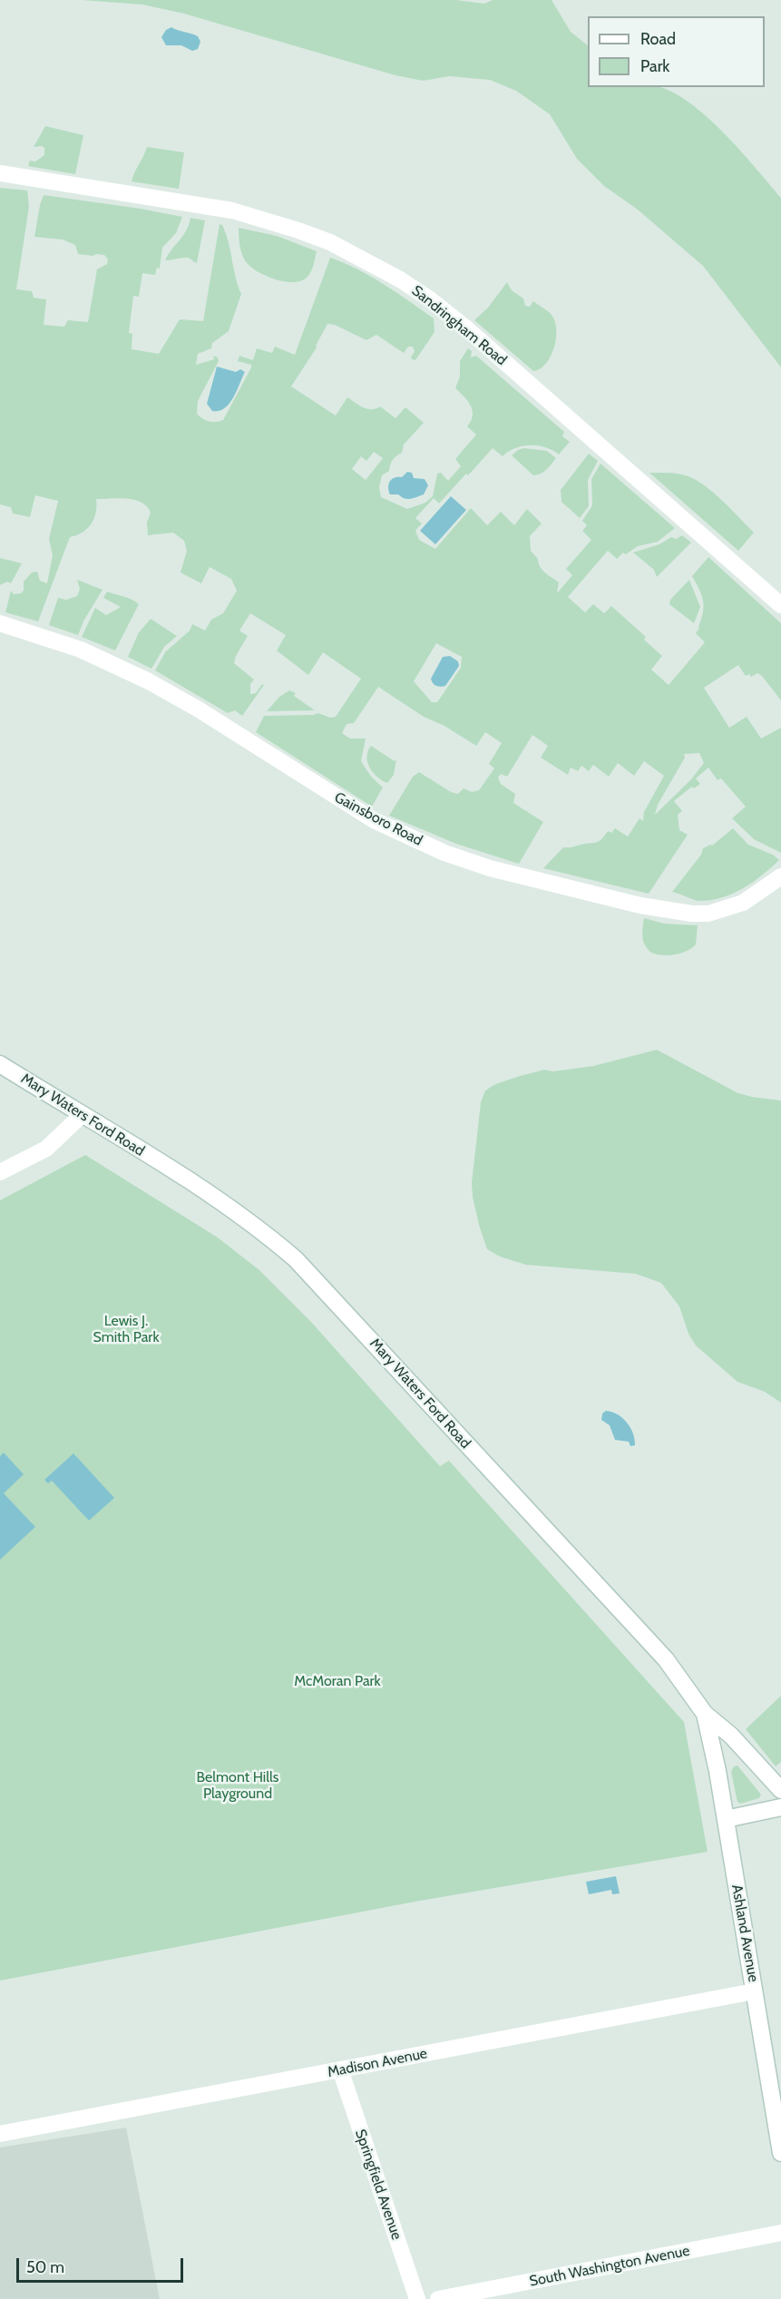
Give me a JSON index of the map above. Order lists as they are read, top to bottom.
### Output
{
  "streets": {
    "street": [
      "Sandringham Road",
      "Gainsboro Road",
      "Mary Waters Ford Road",
      "Ashland Avenue",
      "Madison Avenue",
      "Springfield Avenue",
      "South Washington Avenue"
    ]
  },
  "crossings": [
    ["Mary Waters Ford Road", "Ashland Avenue"],
    ["Ashland Avenue", "Madison Avenue"],
    ["Madison Avenue", "Springfield Avenue"]
  ],
  "parks": ["Lewis J. Smith Park", "McMoran Park", "Belmont Hills Playground"],
  "legend": ["Road", "Park"],
  "scale_bar": "50 m"
}
